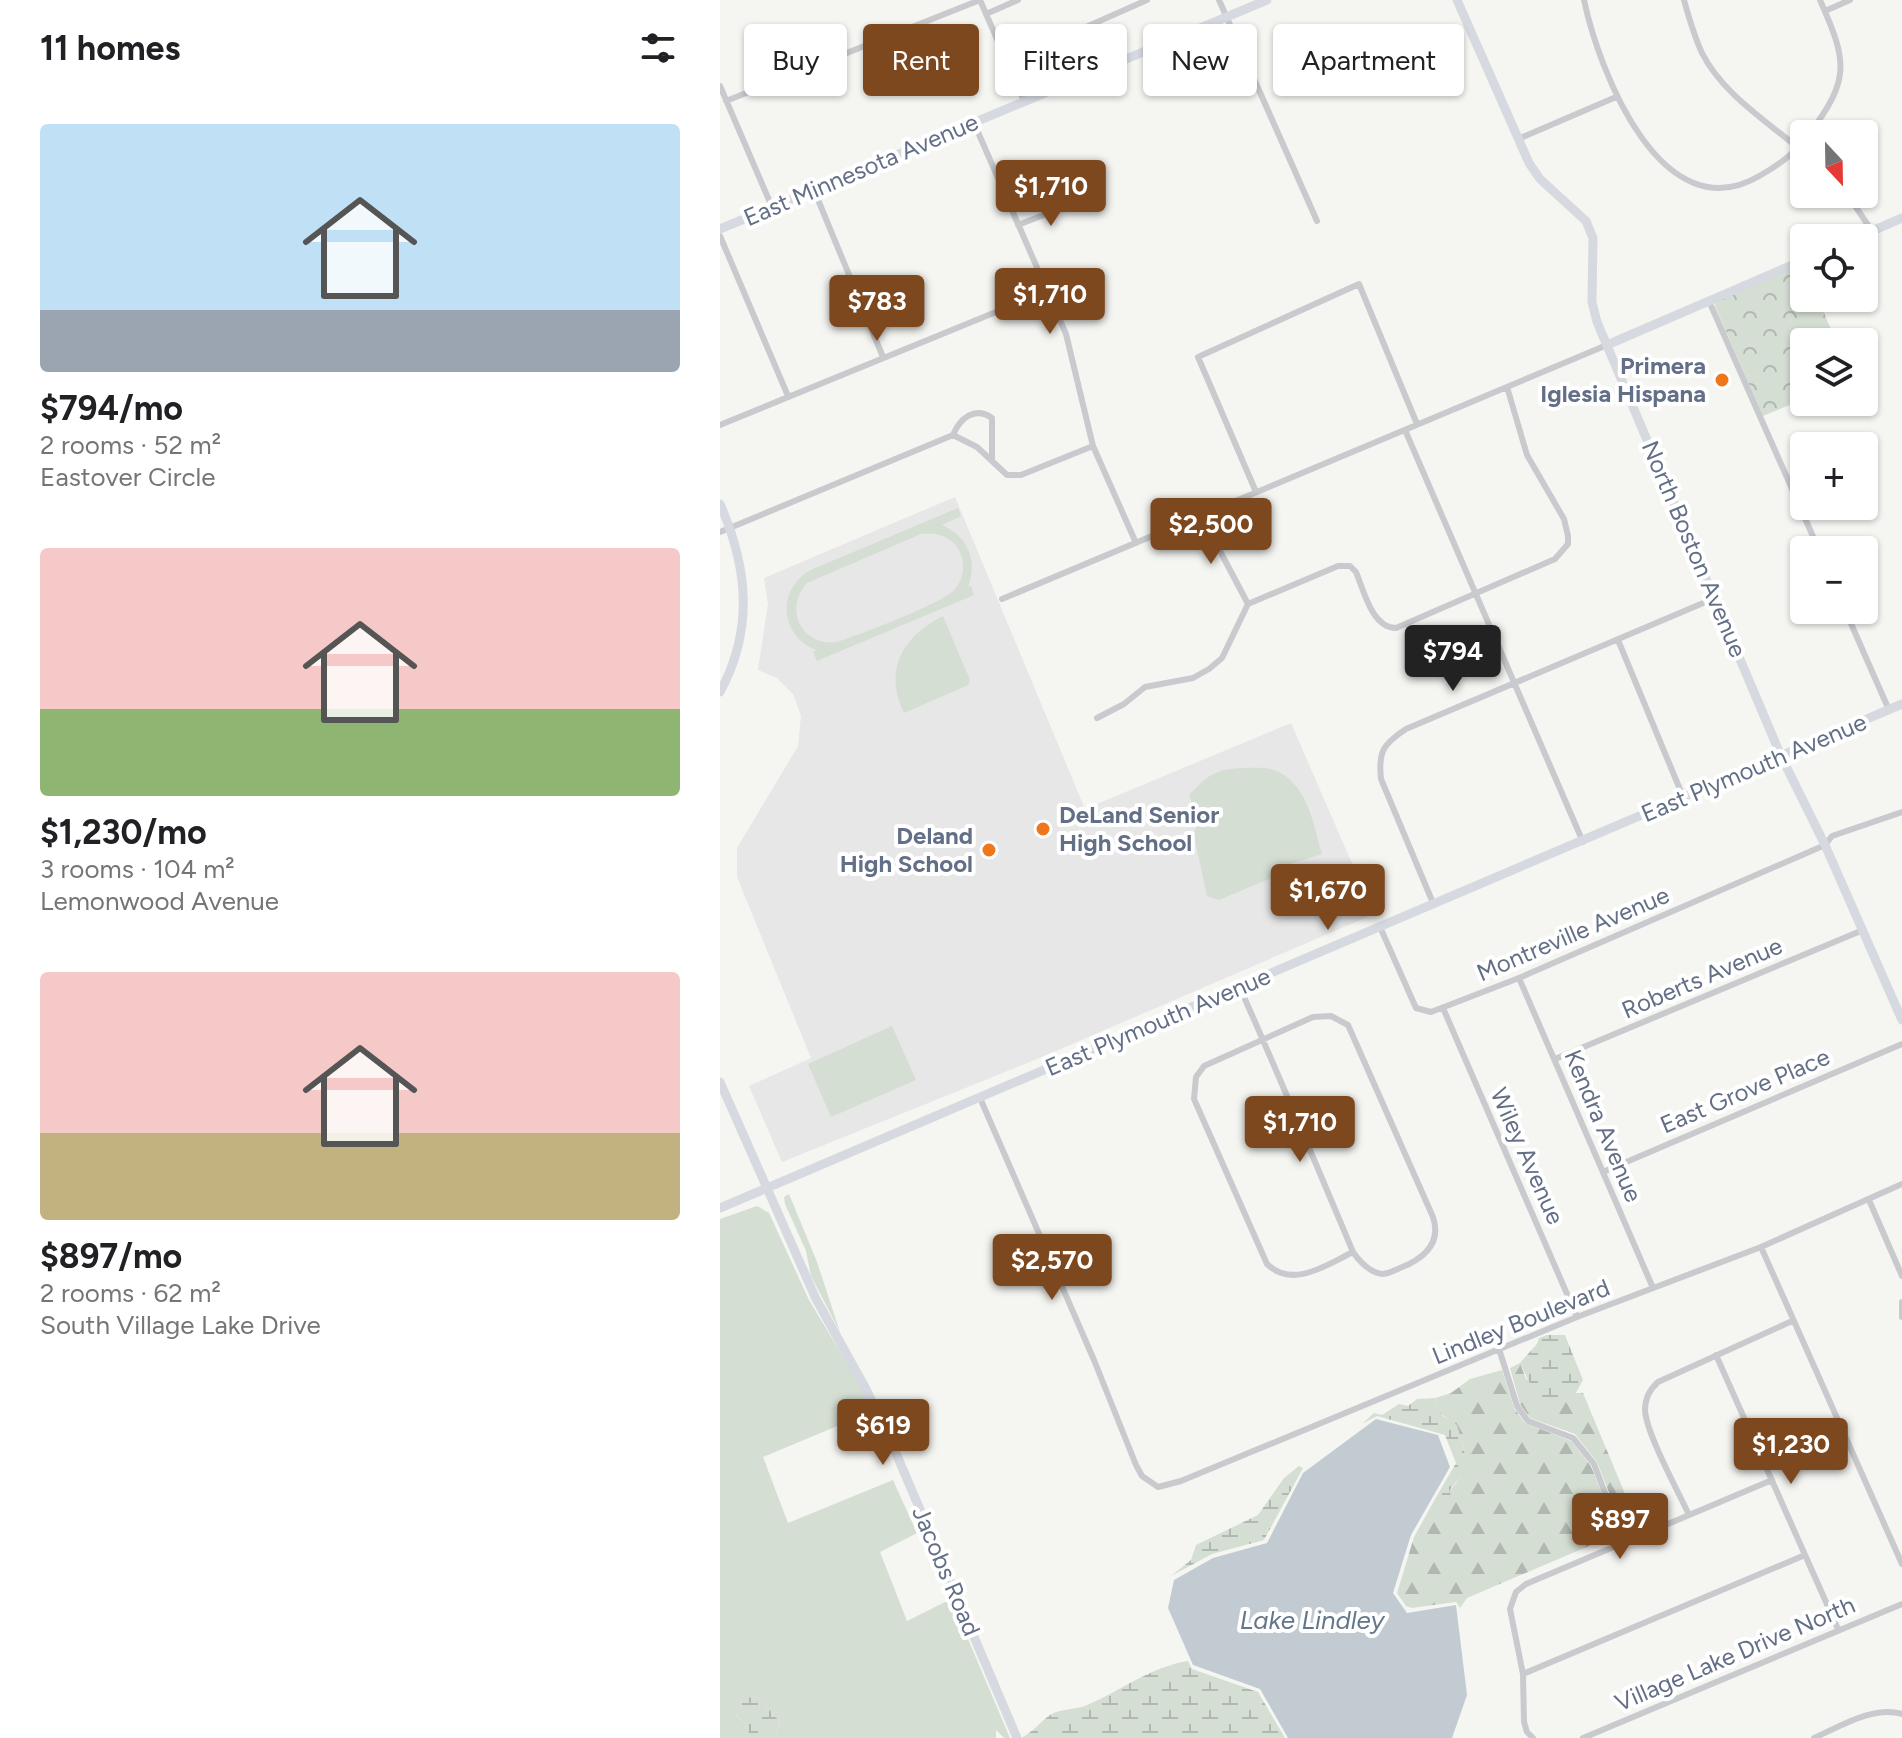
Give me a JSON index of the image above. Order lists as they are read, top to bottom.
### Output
{
  "streets": {
    "street": [
      "East Minnesota Avenue",
      "North Boston Avenue",
      "East Plymouth Avenue",
      "Montreville Avenue",
      "Roberts Avenue",
      "East Grove Place",
      "Kendra Avenue",
      "Wiley Avenue",
      "Lindley Boulevard",
      "Jacobs Road",
      "Village Lake Drive North"
    ]
  },
  "crossings": [
    ["North Boston Avenue", "East Plymouth Avenue"],
    ["North Boston Avenue", "Montreville Avenue"],
    ["North Boston Avenue", "Roberts Avenue"],
    ["East Plymouth Avenue", "Lindley Boulevard"],
    ["East Plymouth Avenue", "Jacobs Road"],
    ["Montreville Avenue", "Kendra Avenue"],
    ["Montreville Avenue", "Wiley Avenue"],
    ["Roberts Avenue", "Kendra Avenue"],
    ["East Grove Place", "Kendra Avenue"],
    ["Kendra Avenue", "Lindley Boulevard"],
    ["Wiley Avenue", "Lindley Boulevard"]
  ],
  "water": ["Lake Lindley"],
  "places": ["Primera Iglesia Hispana", "DeLand Senior High School", "Deland High School"],
  "north": "bottom",
  "page": {
    "heading": "11 homes",
    "chip": [
      "Buy",
      "Rent",
      "Filters",
      "New",
      "Apartment"
    ],
    "list": [
      {
        "name": "$794/mo",
        "note": "2 rooms · 52 m² · Eastover Circle"
      },
      {
        "name": "$1,230/mo",
        "note": "3 rooms · 104 m² · Lemonwood Avenue"
      },
      {
        "name": "$897/mo",
        "note": "2 rooms · 62 m² · South Village Lake Drive"
      }
    ],
    "map_buttons": ["+", "−"],
    "price": [
      "$1,710",
      "$1,710",
      "$783",
      "$2,500",
      "$794",
      "$1,670",
      "$1,710",
      "$2,570",
      "$619",
      "$1,230",
      "$897"
    ]
  }
}
